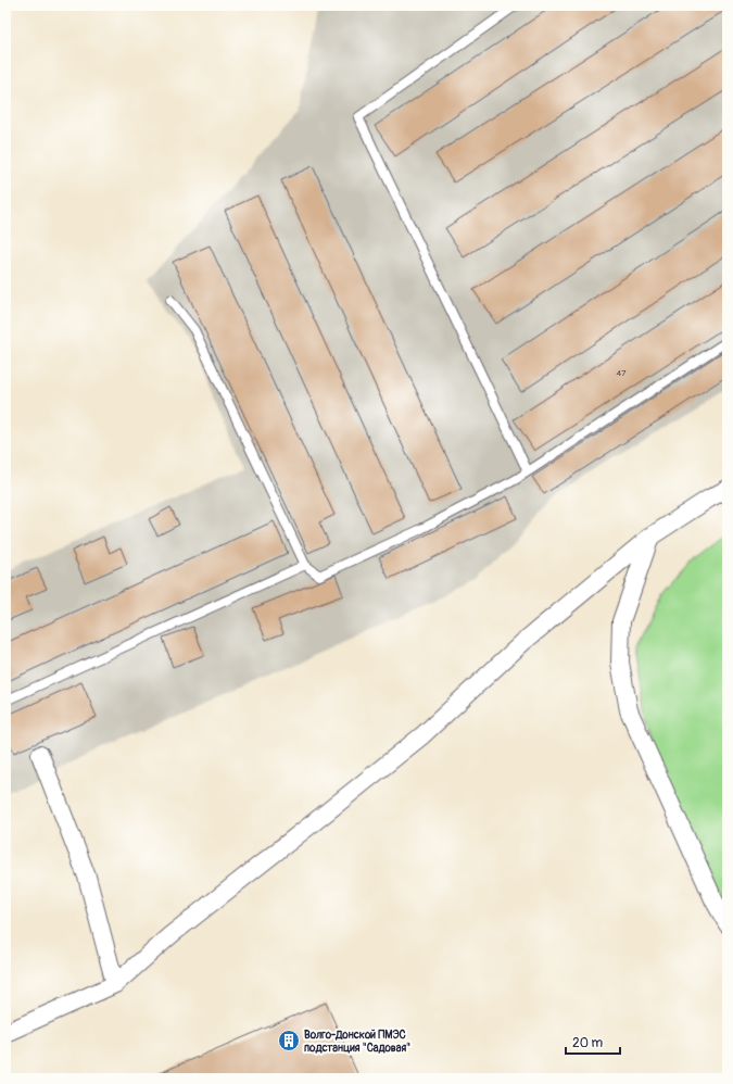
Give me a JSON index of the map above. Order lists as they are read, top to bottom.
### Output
{
  "places": {
    "building": ["Волго-Донской ПМЭС подстанция \"Садовая\""]
  },
  "house_numbers": ["47"],
  "scale_bar": "20 m"
}
